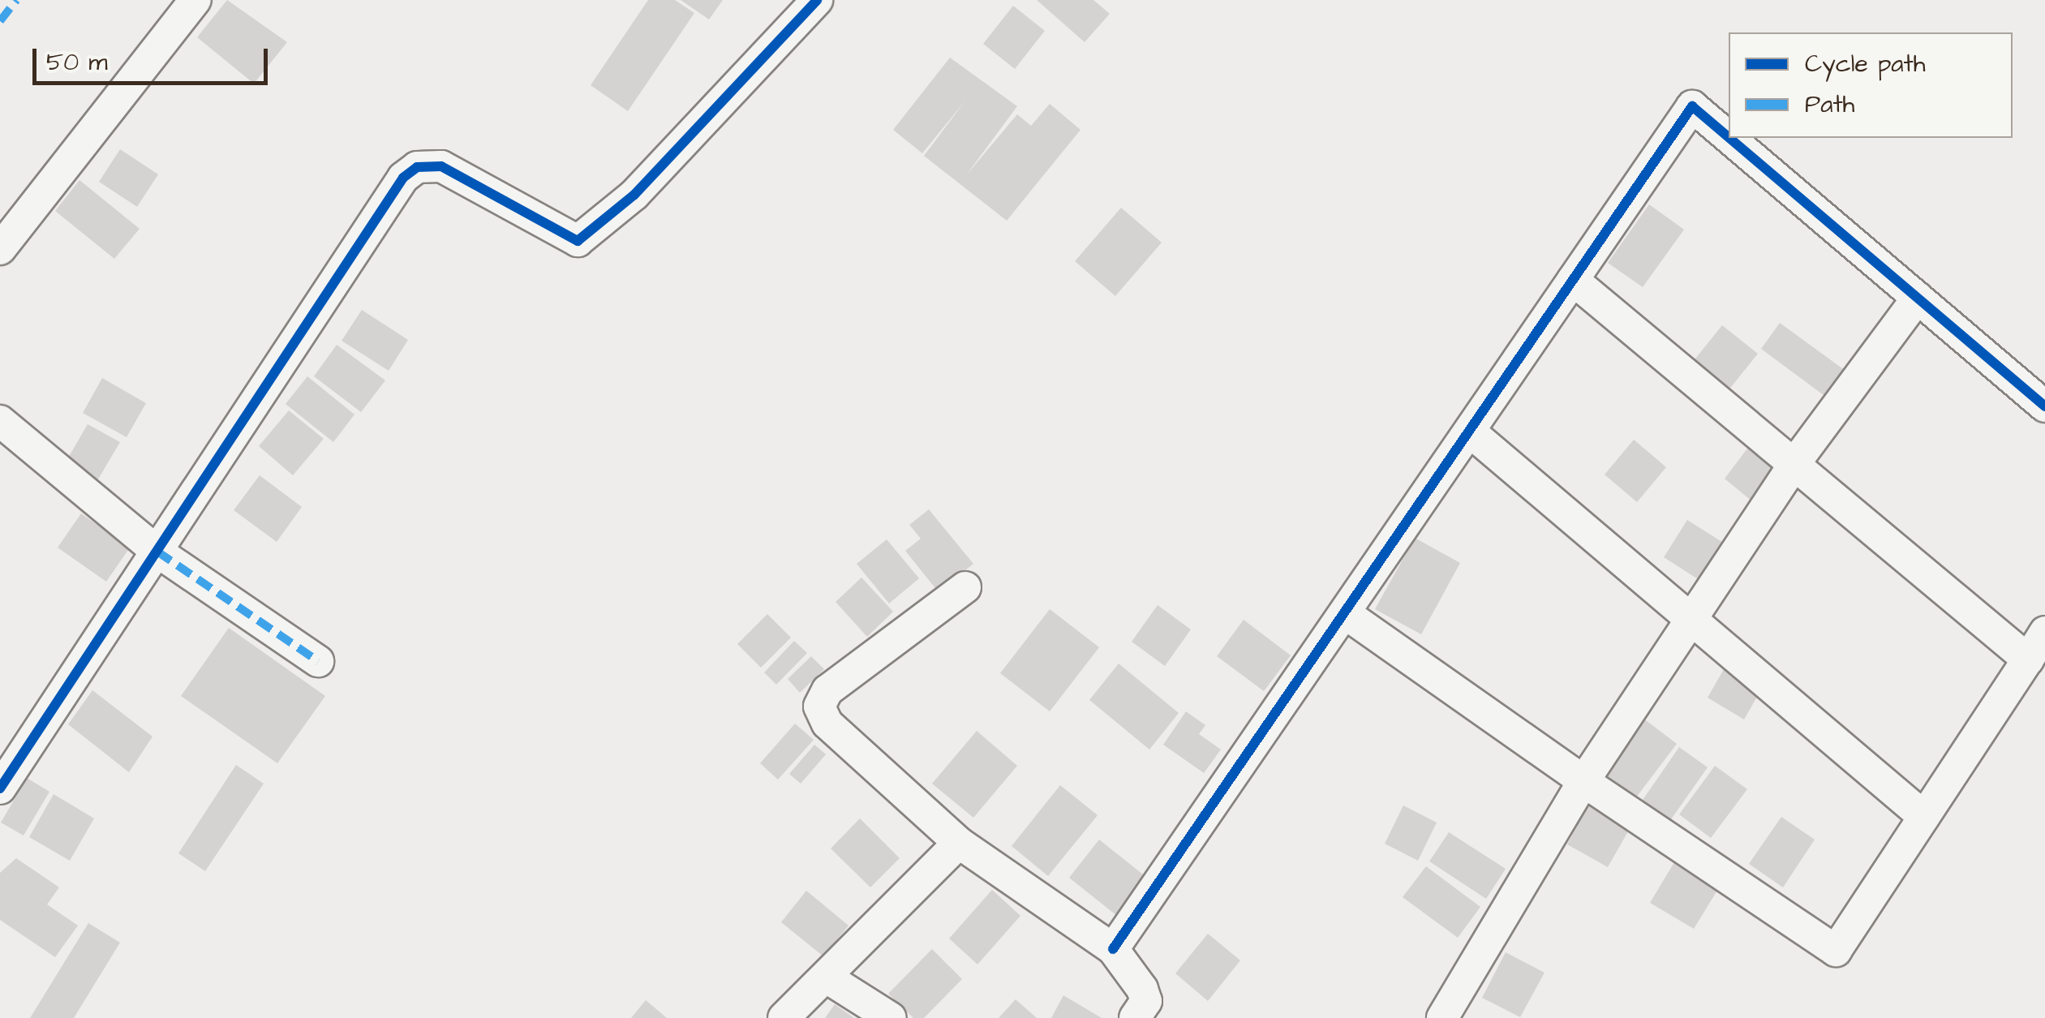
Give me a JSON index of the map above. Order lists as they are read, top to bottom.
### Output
{
  "legend": ["Cycle path", "Path"],
  "scale_bar": "50 m"
}
